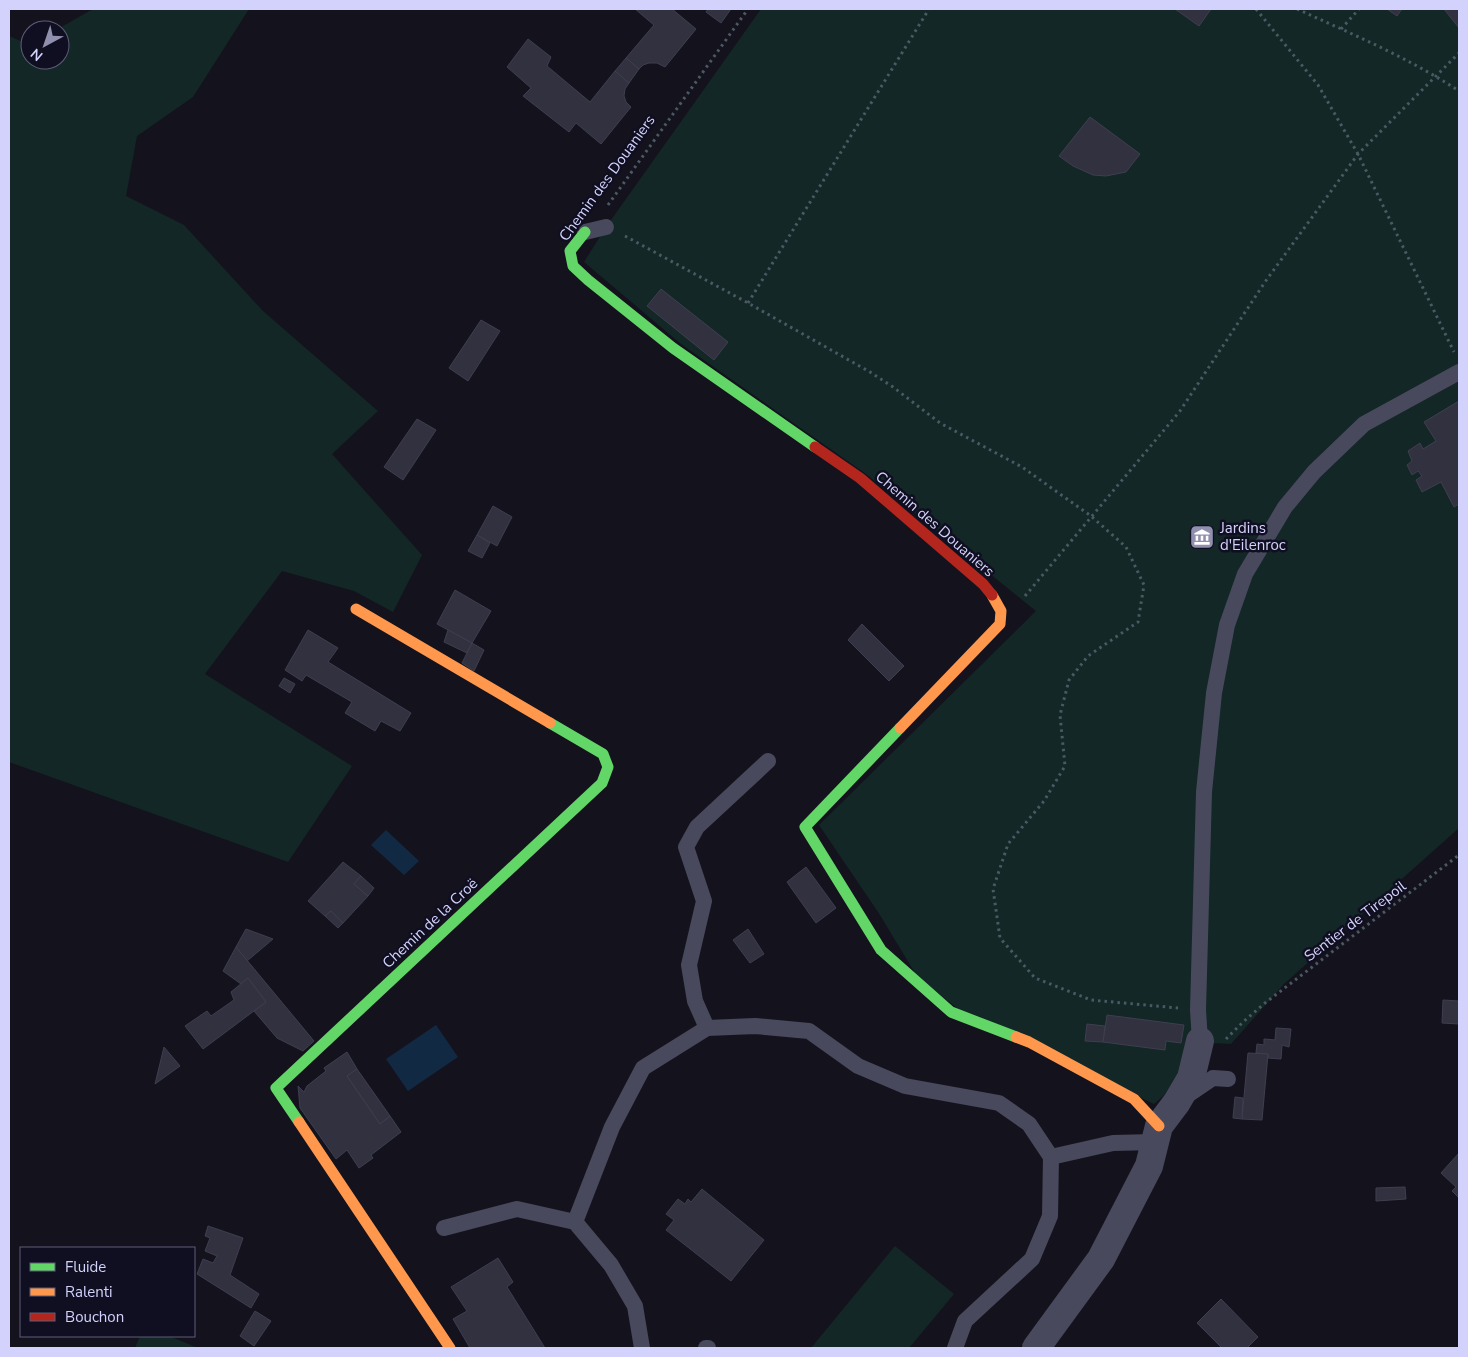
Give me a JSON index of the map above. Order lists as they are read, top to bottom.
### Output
{
  "streets": {
    "street": ["Chemin des Douaniers", "Chemin de la Croë"],
    "path": ["Sentier de Tirepoil"]
  },
  "places": {
    "museum": ["Jardins d'Eilenroc"]
  },
  "legend": ["Fluide", "Ralenti", "Bouchon"],
  "north": "bottom left"
}
